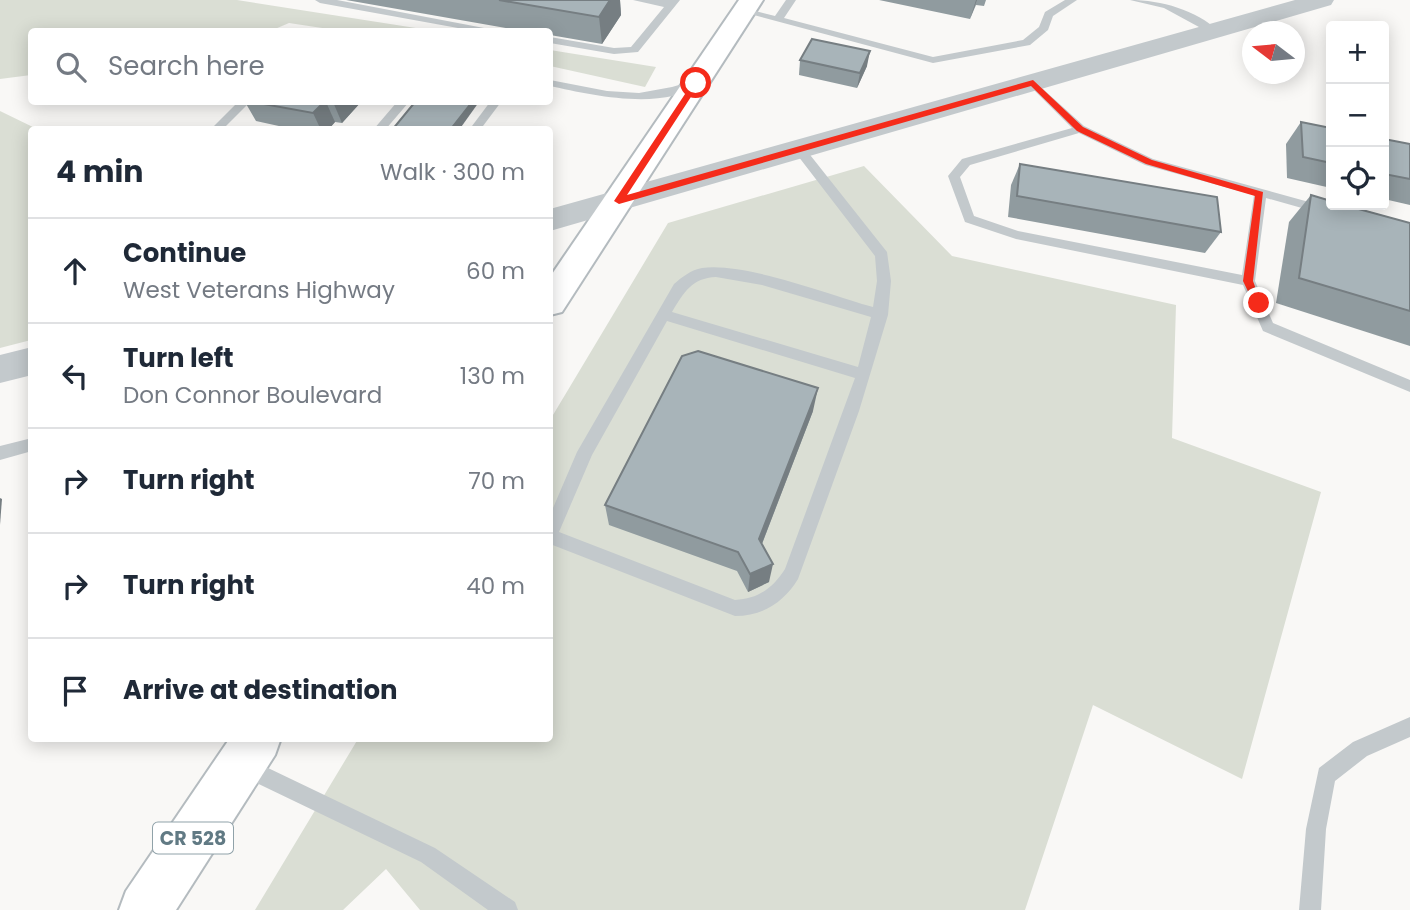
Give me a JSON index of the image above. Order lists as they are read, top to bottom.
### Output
{
  "streets": {
    "main road": ["CR 528"]
  },
  "north": "left",
  "page": {
    "map_buttons": ["+", "−"],
    "search": "Search here",
    "heading": ["4 min", "Walk · 300 m"],
    "list": [
      ["Continue", "West Veterans Highway", "60 m"],
      ["Turn left", "Don Connor Boulevard", "130 m"],
      ["Turn right", "70 m"],
      ["Turn right", "40 m"],
      "Arrive at destination"
    ]
  }
}
